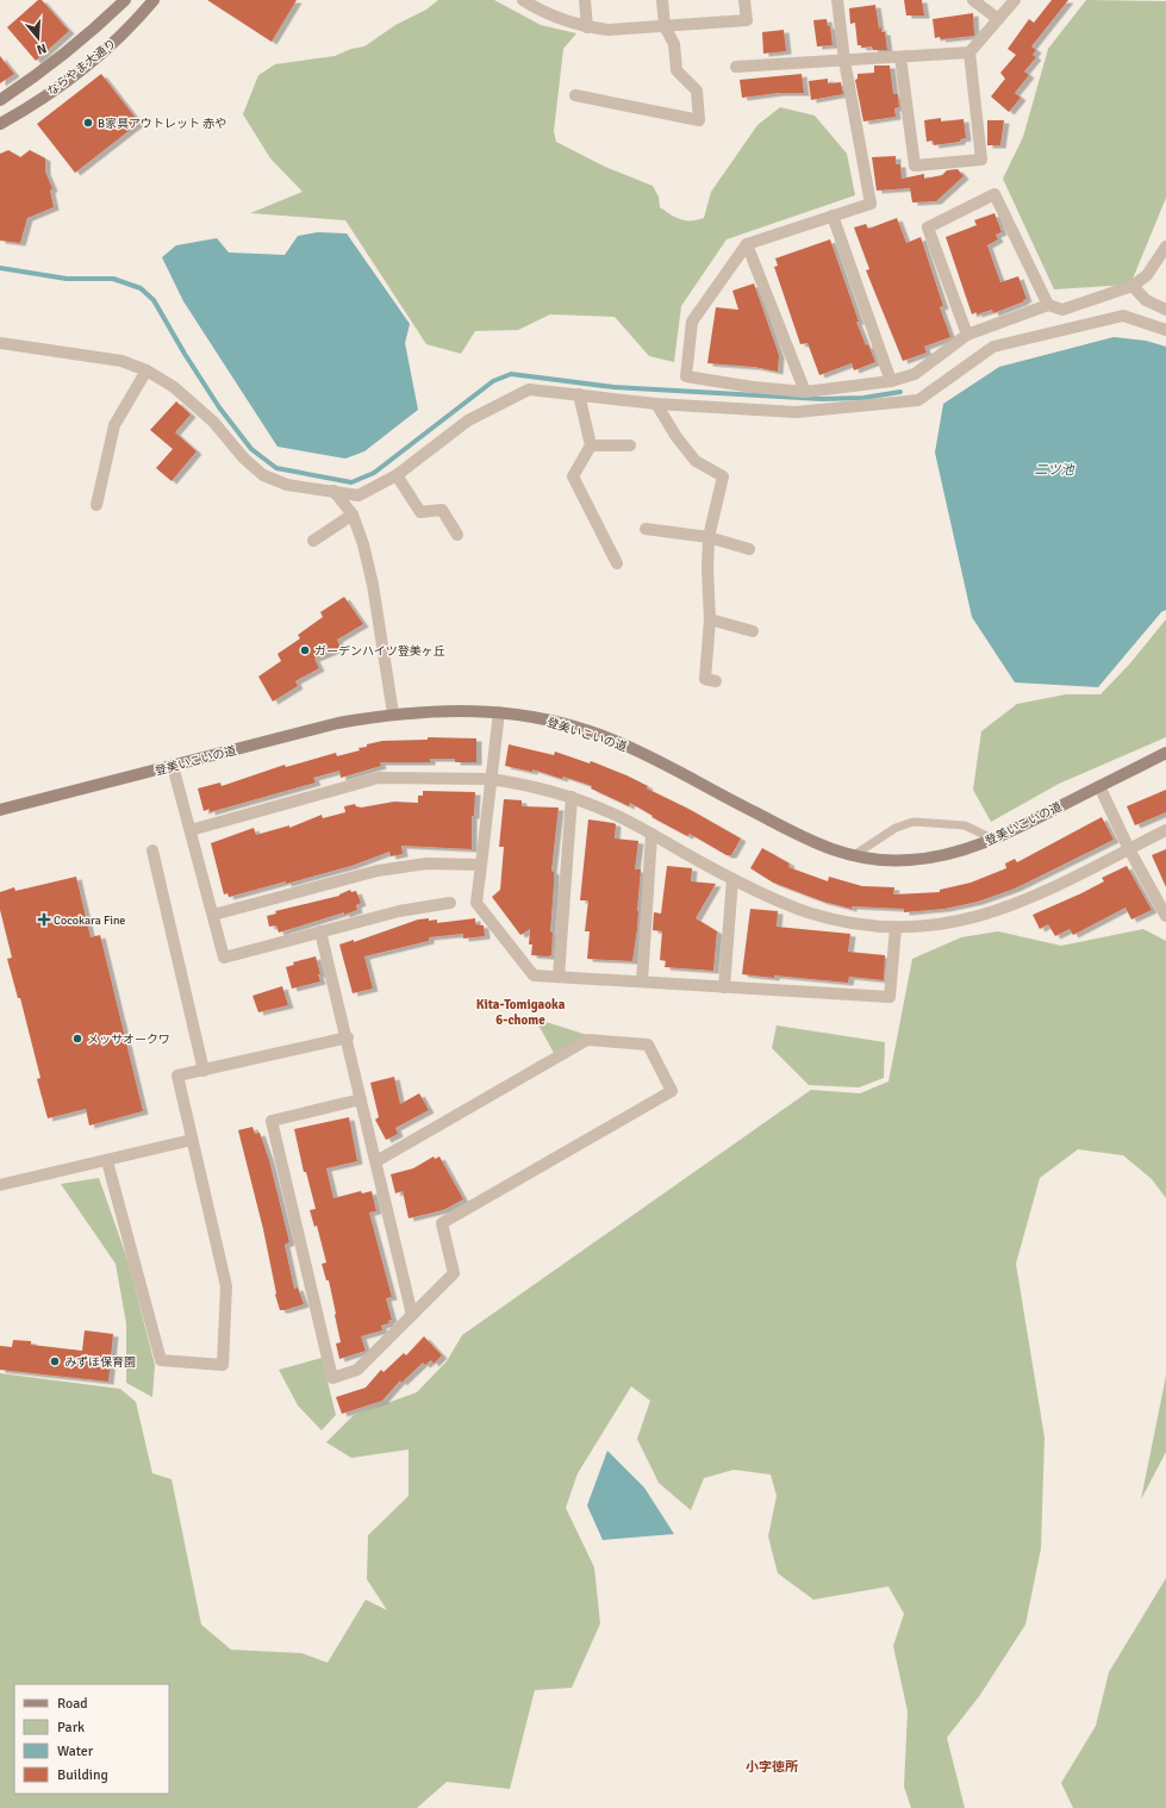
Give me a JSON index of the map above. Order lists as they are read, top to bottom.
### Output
{
  "streets": {
    "street": ["ならやま大通り", "登美いこいの道"]
  },
  "districts": ["Kita-Tomigaoka 6-chome", "小字徳所"],
  "water": ["二ツ池"],
  "places": {
    "other": [
      "B家具アウトレット 赤や",
      "ガーデンハイツ登美ヶ丘",
      "メッサオークワ",
      "みずほ保育園"
    ],
    "health": ["Cocokara Fine"]
  },
  "legend": [
    "Road",
    "Park",
    "Water",
    "Building"
  ],
  "north": "bottom"
}
